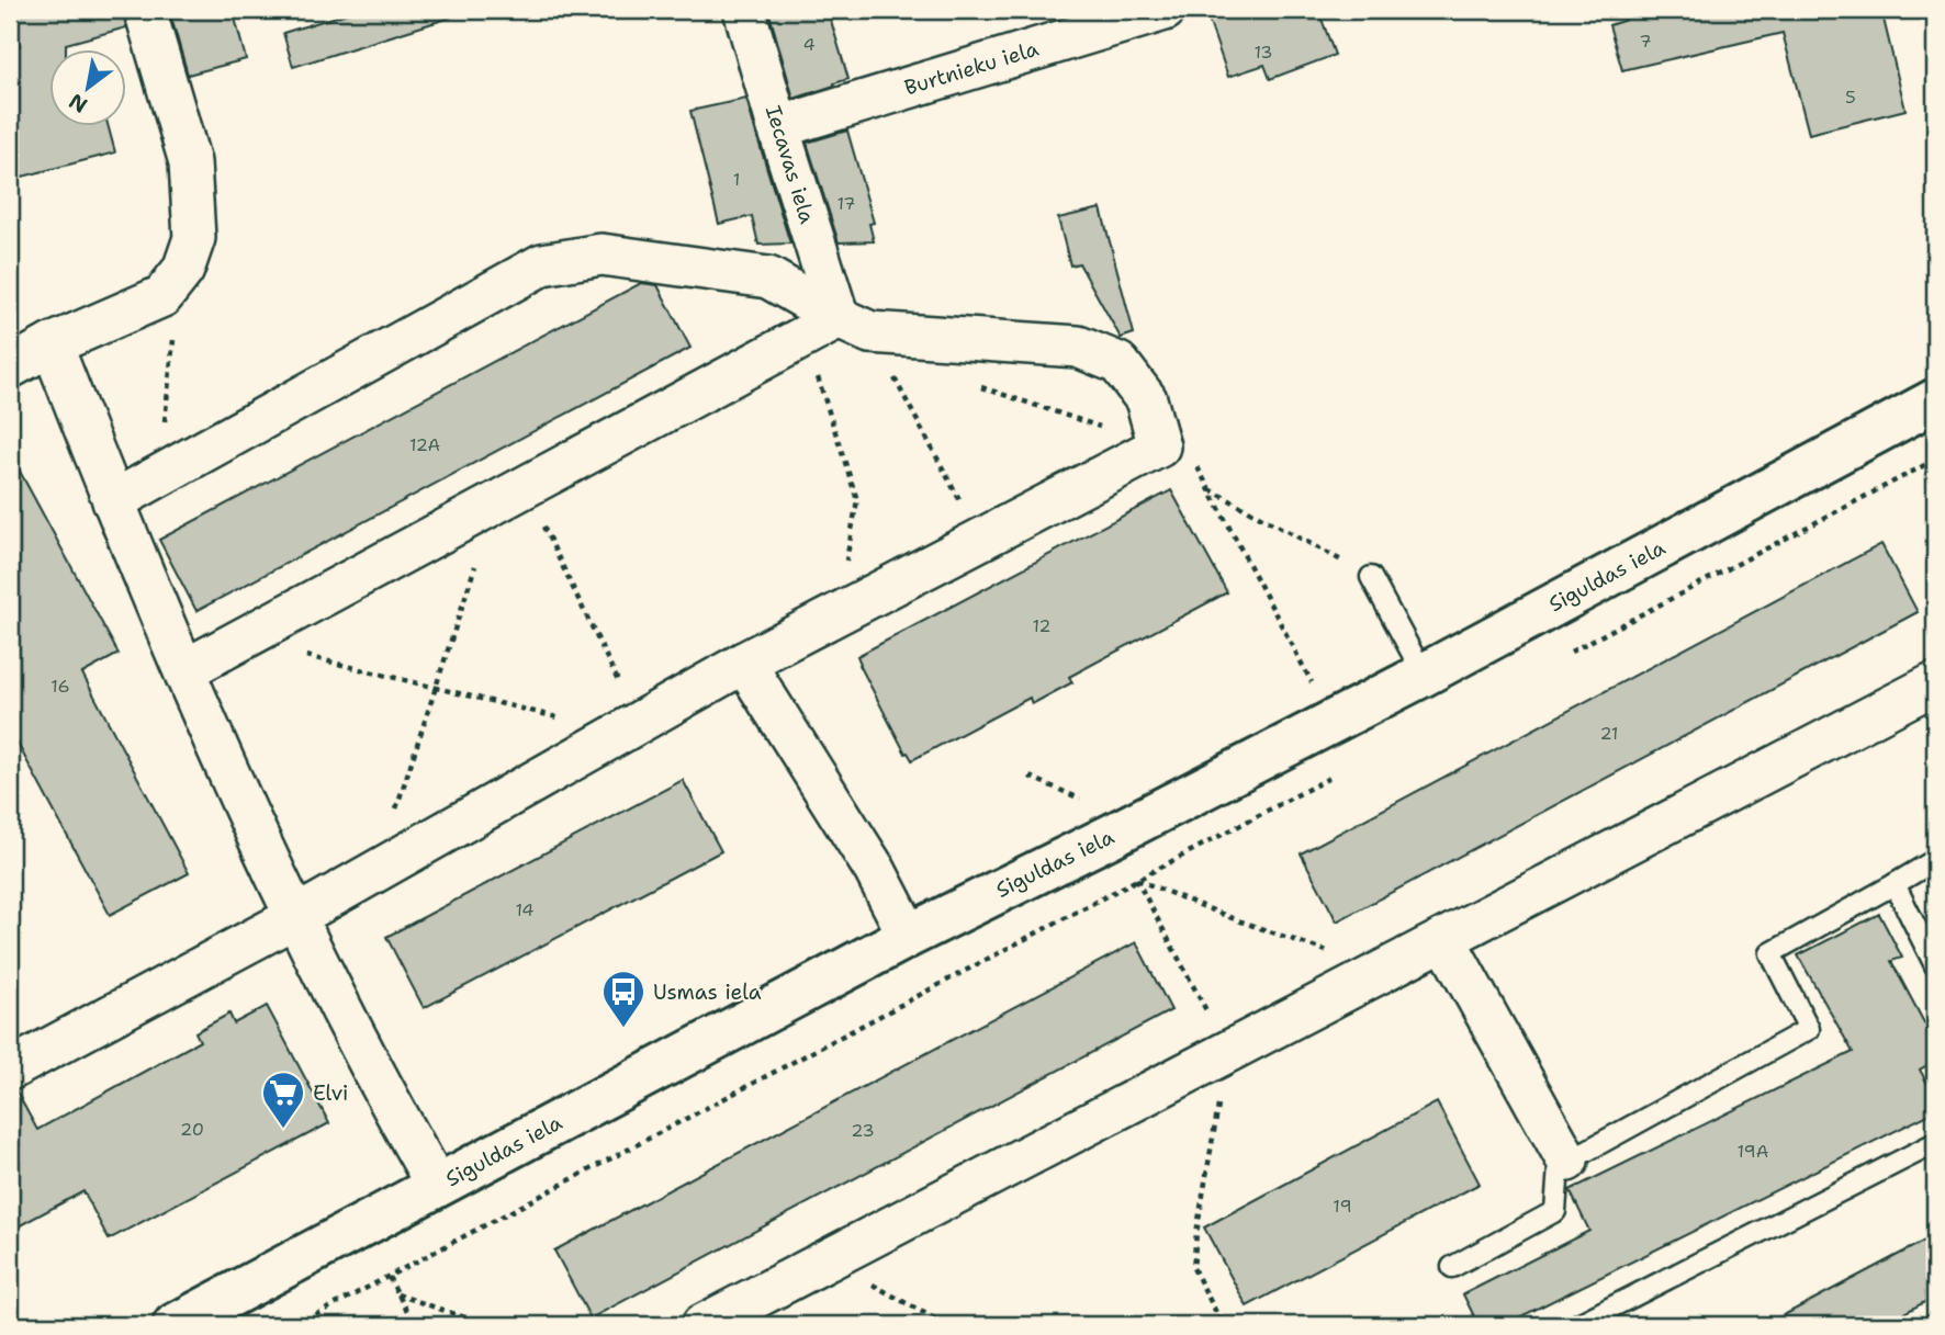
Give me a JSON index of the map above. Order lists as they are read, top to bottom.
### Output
{
  "streets": {
    "street": ["Burtnieku iela", "Iecavas iela", "Siguldas iela"]
  },
  "crossings": [
    ["Burtnieku iela", "Iecavas iela"]
  ],
  "places": {
    "bus stop": ["Usmas iela"],
    "supermarket": ["Elvi"]
  },
  "house_numbers": [
    "7",
    "4",
    "13",
    "5",
    "1",
    "17",
    "12A",
    "12",
    "16",
    "21",
    "14",
    "20",
    "23",
    "19A",
    "19"
  ],
  "north": "bottom left"
}
